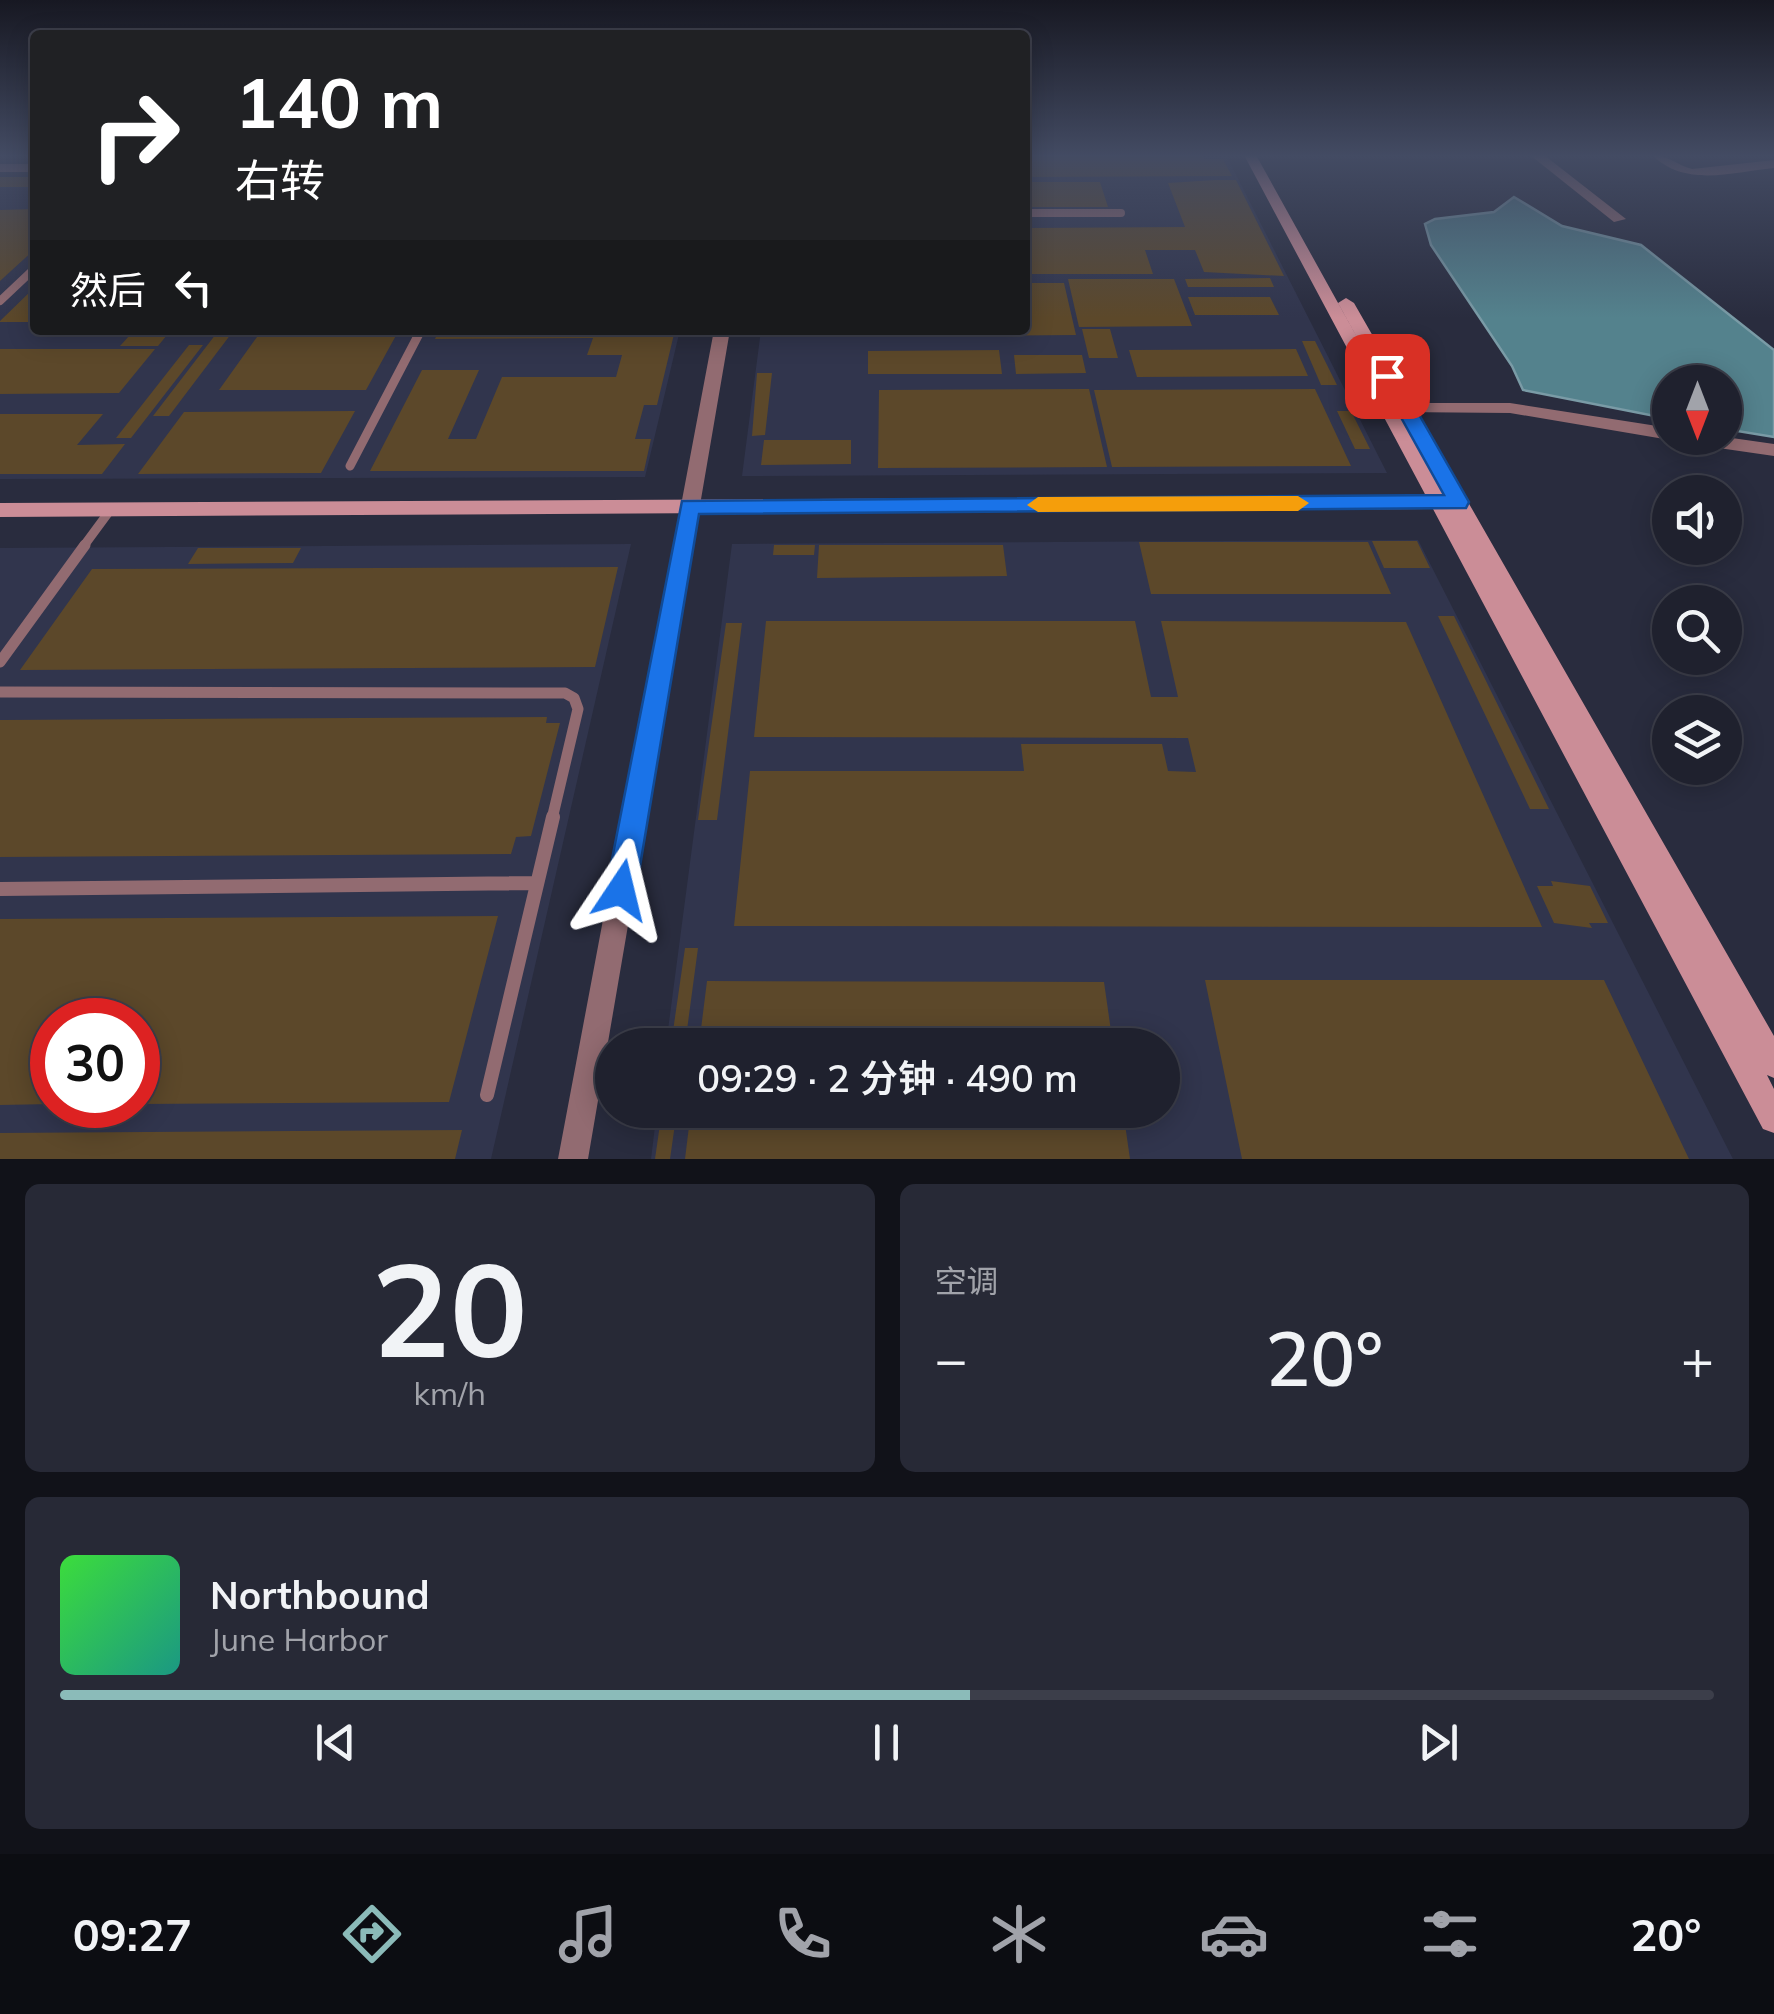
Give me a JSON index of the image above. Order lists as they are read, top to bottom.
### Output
{
  "north": "bottom",
  "page": {
    "turn": ["140 m", "右转"],
    "then": "然后",
    "limit": "30",
    "trip": "09:29 · 2 分钟 · 490 m",
    "tile": [
      ["20", "km/h"],
      "空调"
    ],
    "heat": ["−", "20°", "+"],
    "song": ["Northbound", "June Harbor"],
    "tabs": ["09:27", "20°"]
  }
}
